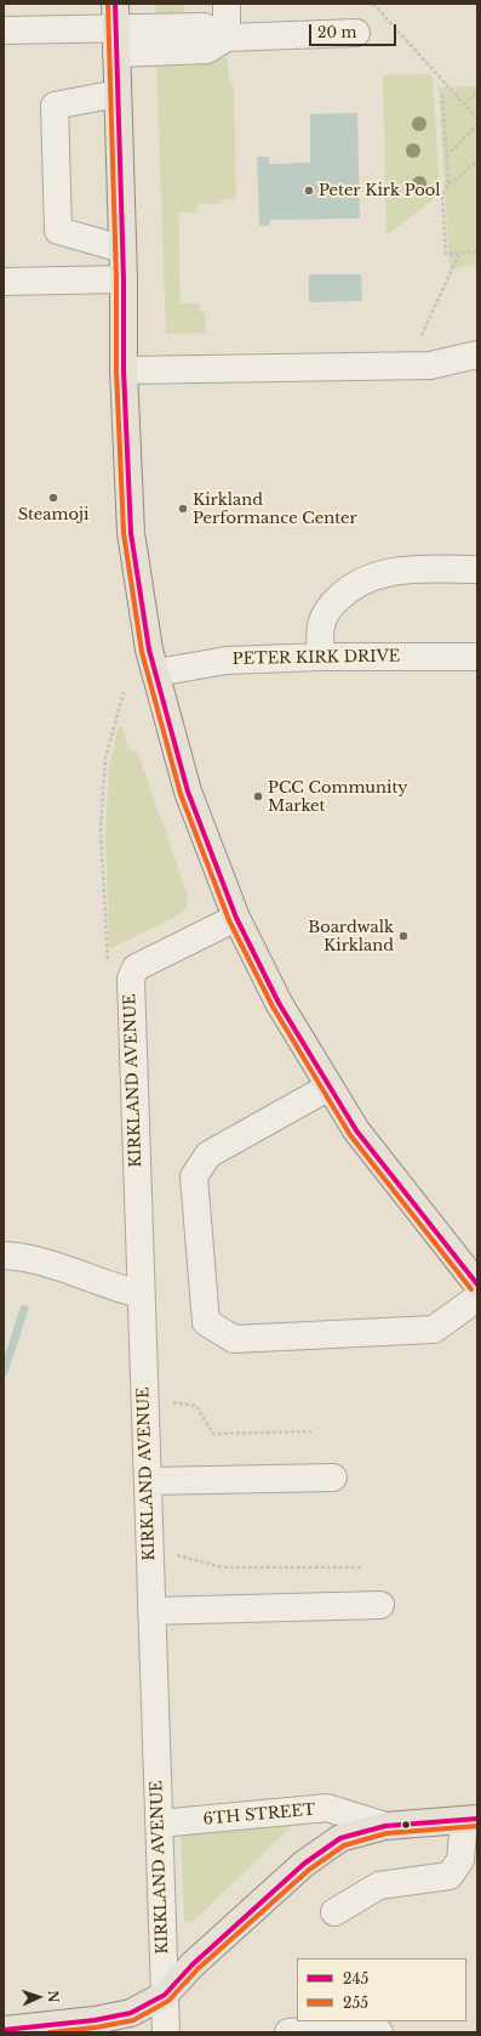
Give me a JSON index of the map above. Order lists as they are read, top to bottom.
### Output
{
  "streets": {
    "main road": ["6TH STREET"],
    "street": ["PETER KIRK DRIVE", "KIRKLAND AVENUE"]
  },
  "crossings": [
    ["KIRKLAND AVENUE", "6TH STREET"]
  ],
  "places": [
    "Peter Kirk Pool",
    "Steamoji",
    "Kirkland Performance Center",
    "PCC Community Market",
    "Boardwalk Kirkland"
  ],
  "lines": ["transit line 245", "transit line 255"],
  "legend": ["245", "255"],
  "scale_bar": "20 m",
  "north": "right"
}
